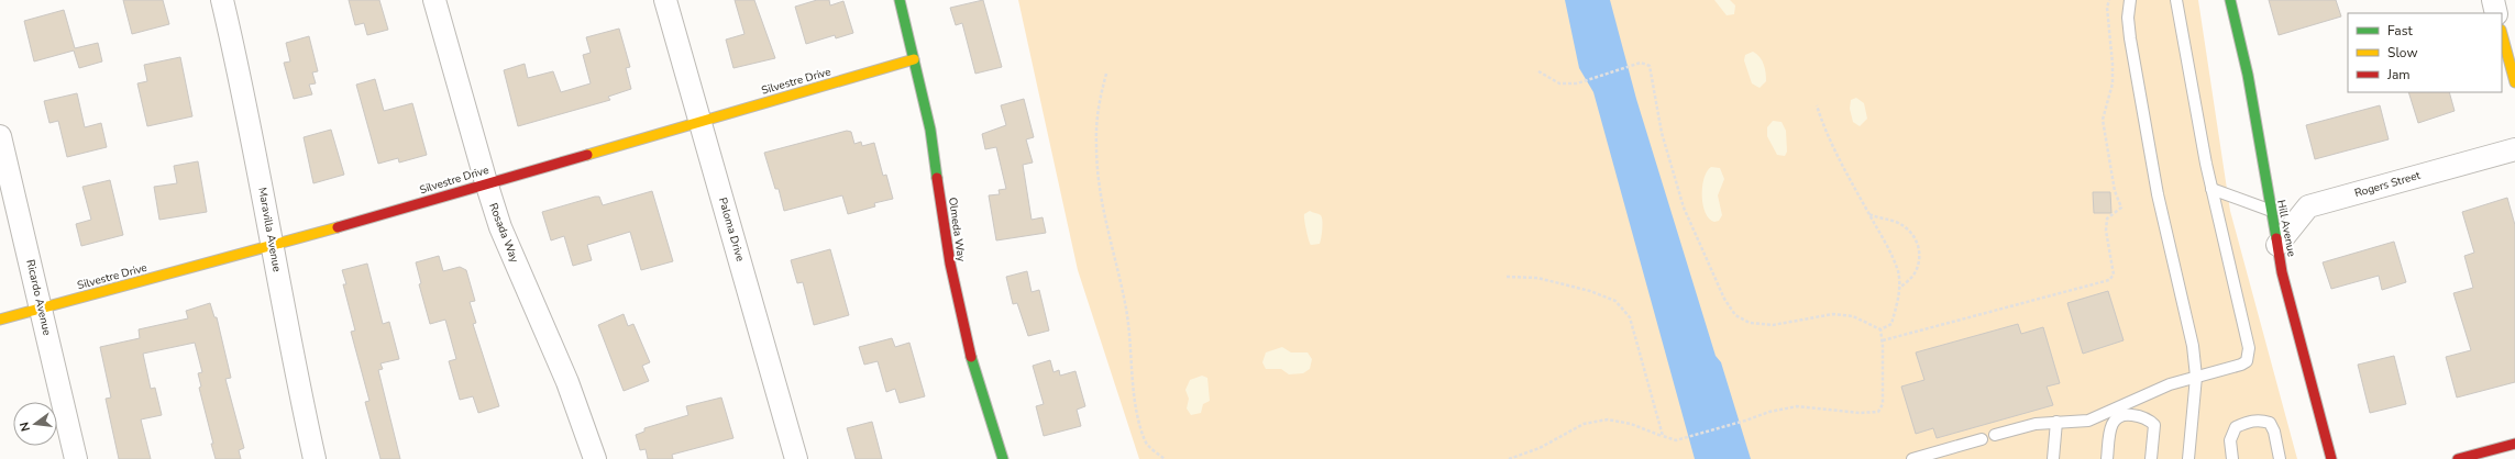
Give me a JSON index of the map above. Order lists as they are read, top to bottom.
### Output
{
  "streets": {
    "street": [
      "Silvestre Drive",
      "Rogers Street",
      "Hill Avenue",
      "Maravilla Avenue",
      "Paloma Drive",
      "Olmeda Way",
      "Rosada Way",
      "Ricardo Avenue"
    ]
  },
  "crossings": [
    ["Silvestre Drive", "Maravilla Avenue"],
    ["Silvestre Drive", "Paloma Drive"],
    ["Silvestre Drive", "Olmeda Way"],
    ["Silvestre Drive", "Rosada Way"],
    ["Silvestre Drive", "Ricardo Avenue"],
    ["Rogers Street", "Hill Avenue"]
  ],
  "legend": ["Fast", "Slow", "Jam"],
  "north": "left"
}
